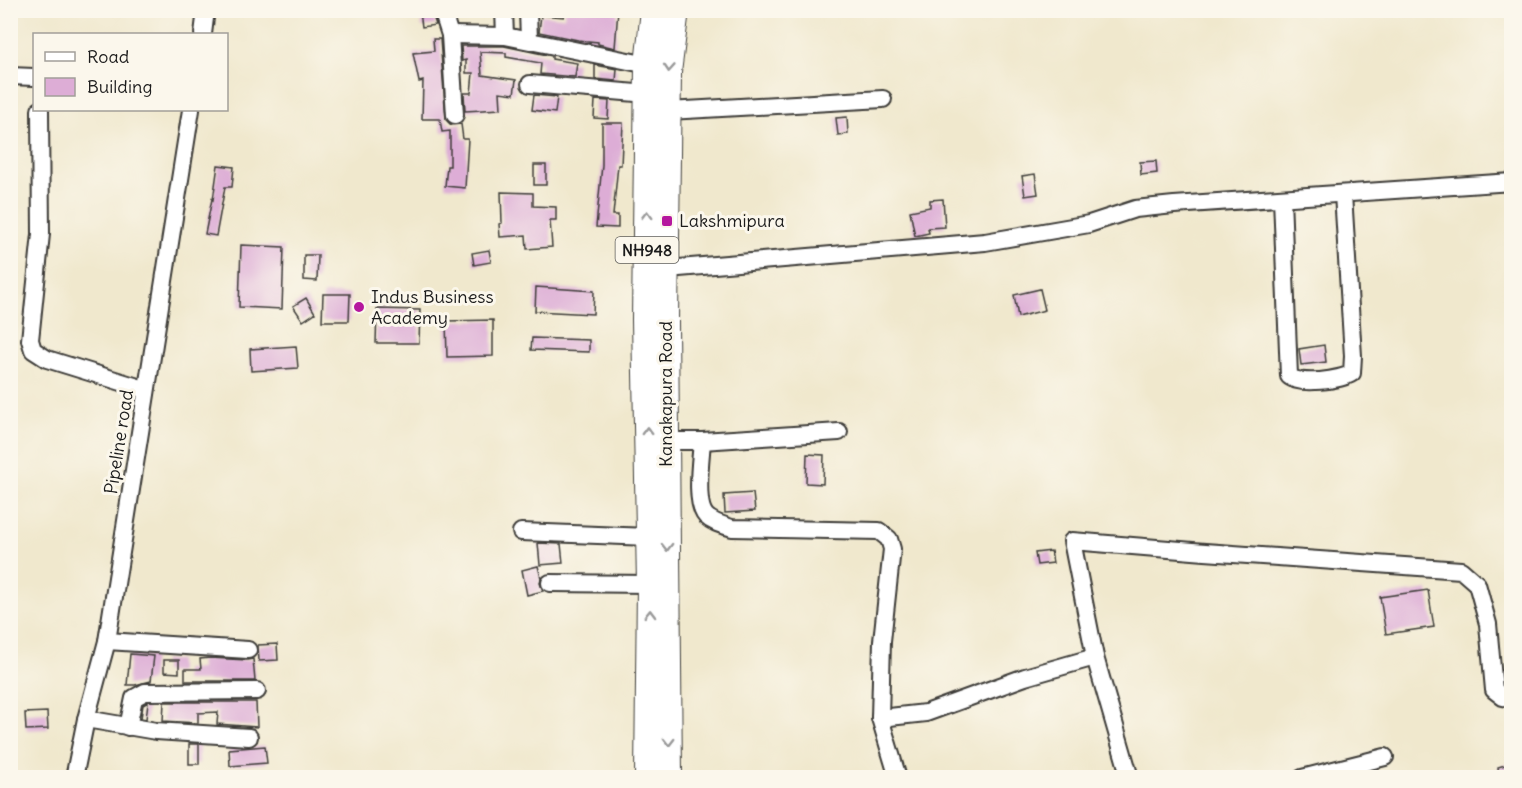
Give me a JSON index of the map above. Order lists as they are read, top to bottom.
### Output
{
  "streets": {
    "highway": ["NH948", "Kanakapura Road"],
    "street": ["Pipeline road"]
  },
  "places": {
    "transit": ["Lakshmipura"],
    "other": ["Indus Business Academy"]
  },
  "legend": ["Road", "Building"]
}
